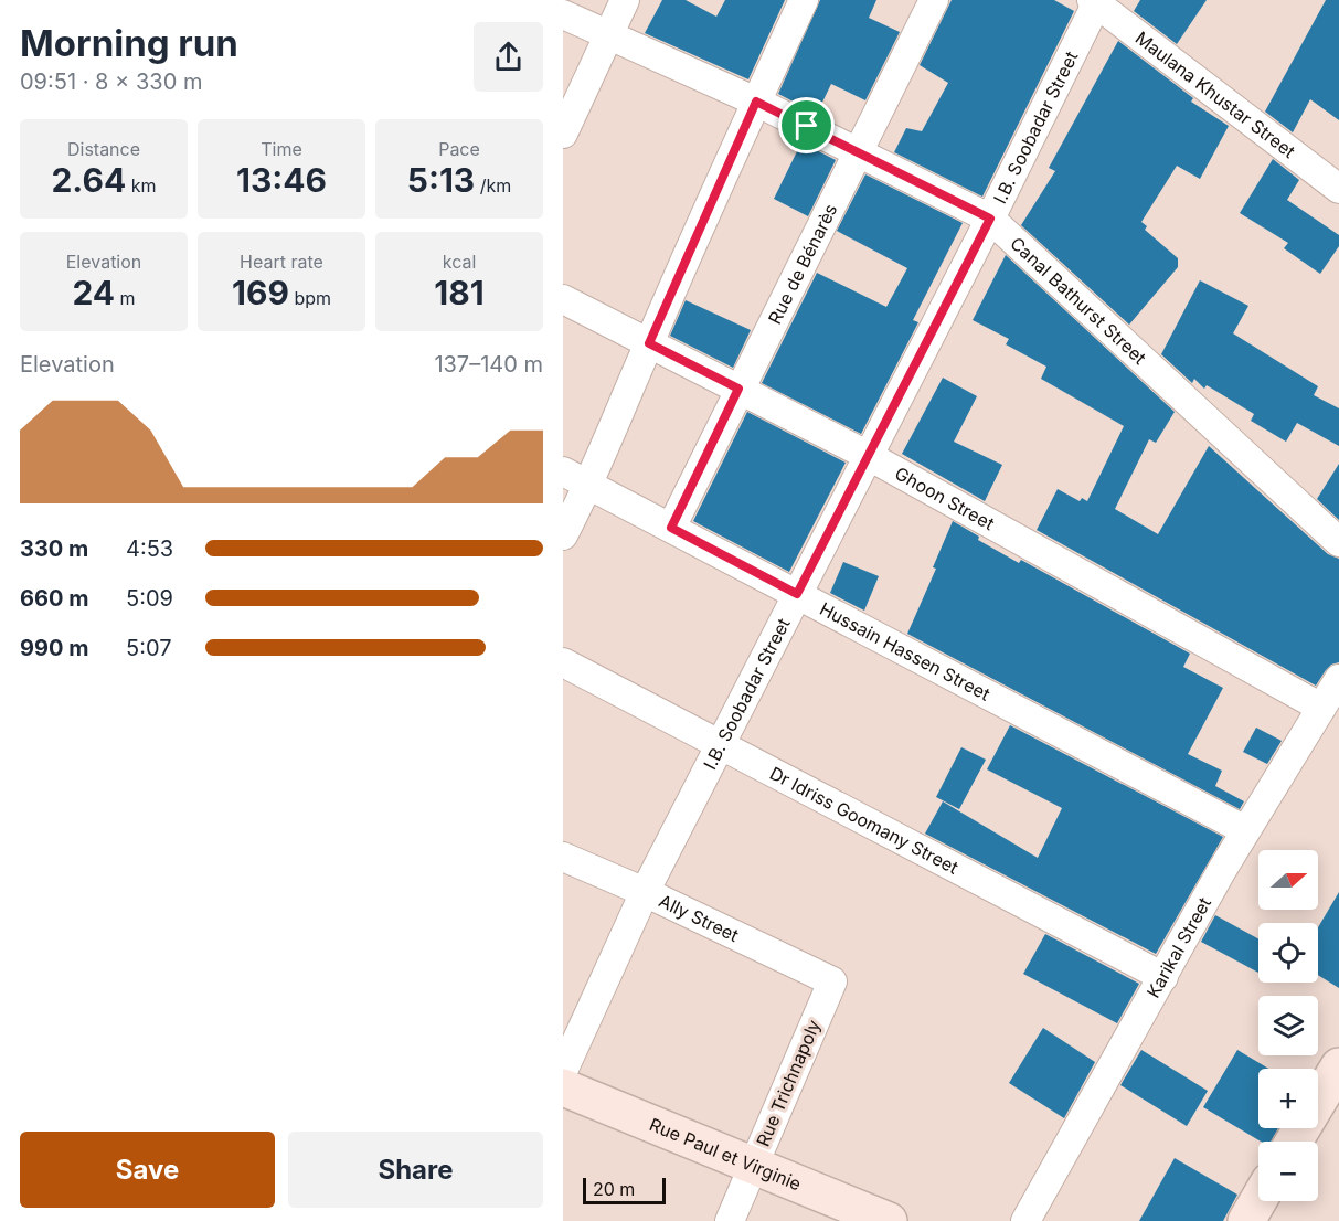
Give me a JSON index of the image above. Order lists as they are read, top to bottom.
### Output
{
  "streets": {
    "street": [
      "Maulana Khustar Street",
      "I.B. Soobadar Street",
      "Rue de Bénarès",
      "Canal Bathurst Street",
      "Ghoon Street",
      "Hussain Hassen Street",
      "Dr Idriss Goomany Street",
      "Ally Street",
      "Karikal Street",
      "Rue Trichnapoly",
      "Rue Paul et Virginie"
    ]
  },
  "crossings": [
    ["Maulana Khustar Street", "I.B. Soobadar Street"],
    ["I.B. Soobadar Street", "Canal Bathurst Street"],
    ["I.B. Soobadar Street", "Ghoon Street"],
    ["I.B. Soobadar Street", "Hussain Hassen Street"],
    ["I.B. Soobadar Street", "Dr Idriss Goomany Street"],
    ["I.B. Soobadar Street", "Ally Street"],
    ["Rue de Bénarès", "Canal Bathurst Street"],
    ["Rue de Bénarès", "Ghoon Street"],
    ["Rue de Bénarès", "Hussain Hassen Street"],
    ["Ghoon Street", "Karikal Street"],
    ["Hussain Hassen Street", "Karikal Street"],
    ["Dr Idriss Goomany Street", "Karikal Street"],
    ["Ally Street", "Rue Trichnapoly"],
    ["Rue Trichnapoly", "Rue Paul et Virginie"]
  ],
  "scale_bar": "20 m",
  "north": "right",
  "page": {
    "heading": ["Morning run", "09:51 · 8 × 330 m"],
    "stats": [
      ["Distance", "2.64 km"],
      ["Time", "13:46"],
      ["Pace", "5:13 /km"],
      ["Elevation", "24 m"],
      ["Heart rate", "169 bpm"],
      ["kcal", "181"]
    ],
    "chart": ["Elevation", "137–140 m"],
    "list": [
      {
        "name": "330 m",
        "note": "4:53"
      },
      {
        "name": "660 m",
        "note": "5:09"
      },
      {
        "name": "990 m",
        "note": "5:07"
      }
    ],
    "map_buttons": ["+", "−"],
    "buttons": ["Save", "Share"],
    "scale": "20 m"
  }
}
